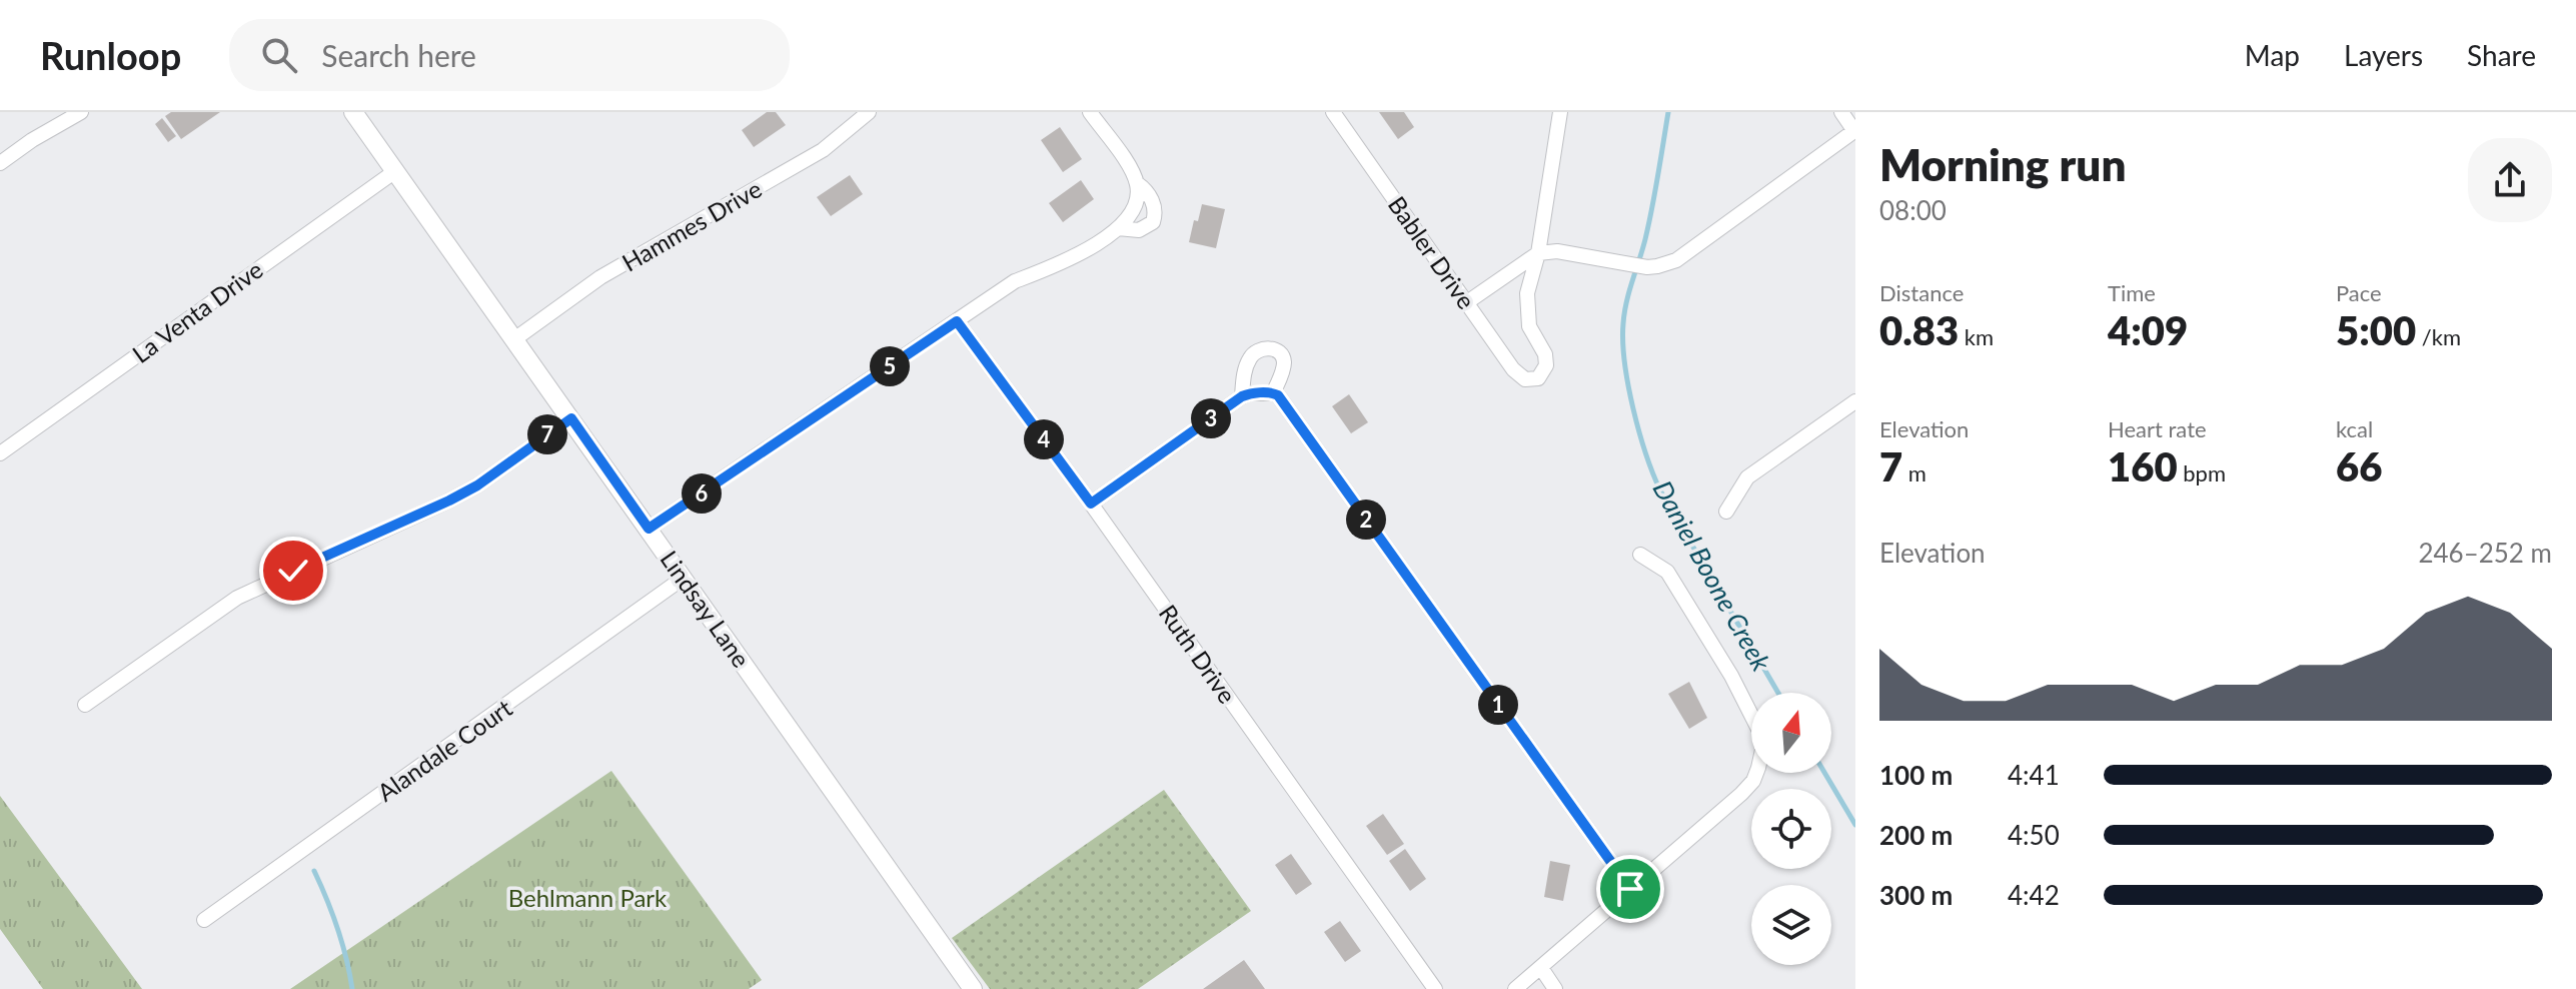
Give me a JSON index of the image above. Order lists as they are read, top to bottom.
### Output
{
  "streets": {
    "street": [
      "Hammes Drive",
      "Babler Drive",
      "La Venta Drive",
      "Lindsay Lane",
      "Ruth Drive",
      "Alandale Court"
    ]
  },
  "crossings": [
    ["Hammes Drive", "Lindsay Lane"],
    ["La Venta Drive", "Lindsay Lane"],
    ["Lindsay Lane", "Alandale Court"]
  ],
  "water": ["Daniel Boone Creek"],
  "parks": ["Behlmann Park"],
  "north": "top",
  "page": {
    "header": "Runloop",
    "search": "Search here",
    "nav": ["Map", "Layers", "Share"],
    "heading": ["Morning run", "08:00"],
    "stats": [
      ["Distance", "0.83 km"],
      ["Time", "4:09"],
      ["Pace", "5:00 /km"],
      ["Elevation", "7 m"],
      ["Heart rate", "160 bpm"],
      ["kcal", "66"]
    ],
    "pins": [
      "5",
      "3",
      "7",
      "4",
      "6",
      "2",
      "1"
    ],
    "chart": ["Elevation", "246–252 m"],
    "list": [
      {
        "name": "100 m",
        "note": "4:41"
      },
      {
        "name": "200 m",
        "note": "4:50"
      },
      {
        "name": "300 m",
        "note": "4:42"
      }
    ]
  }
}
